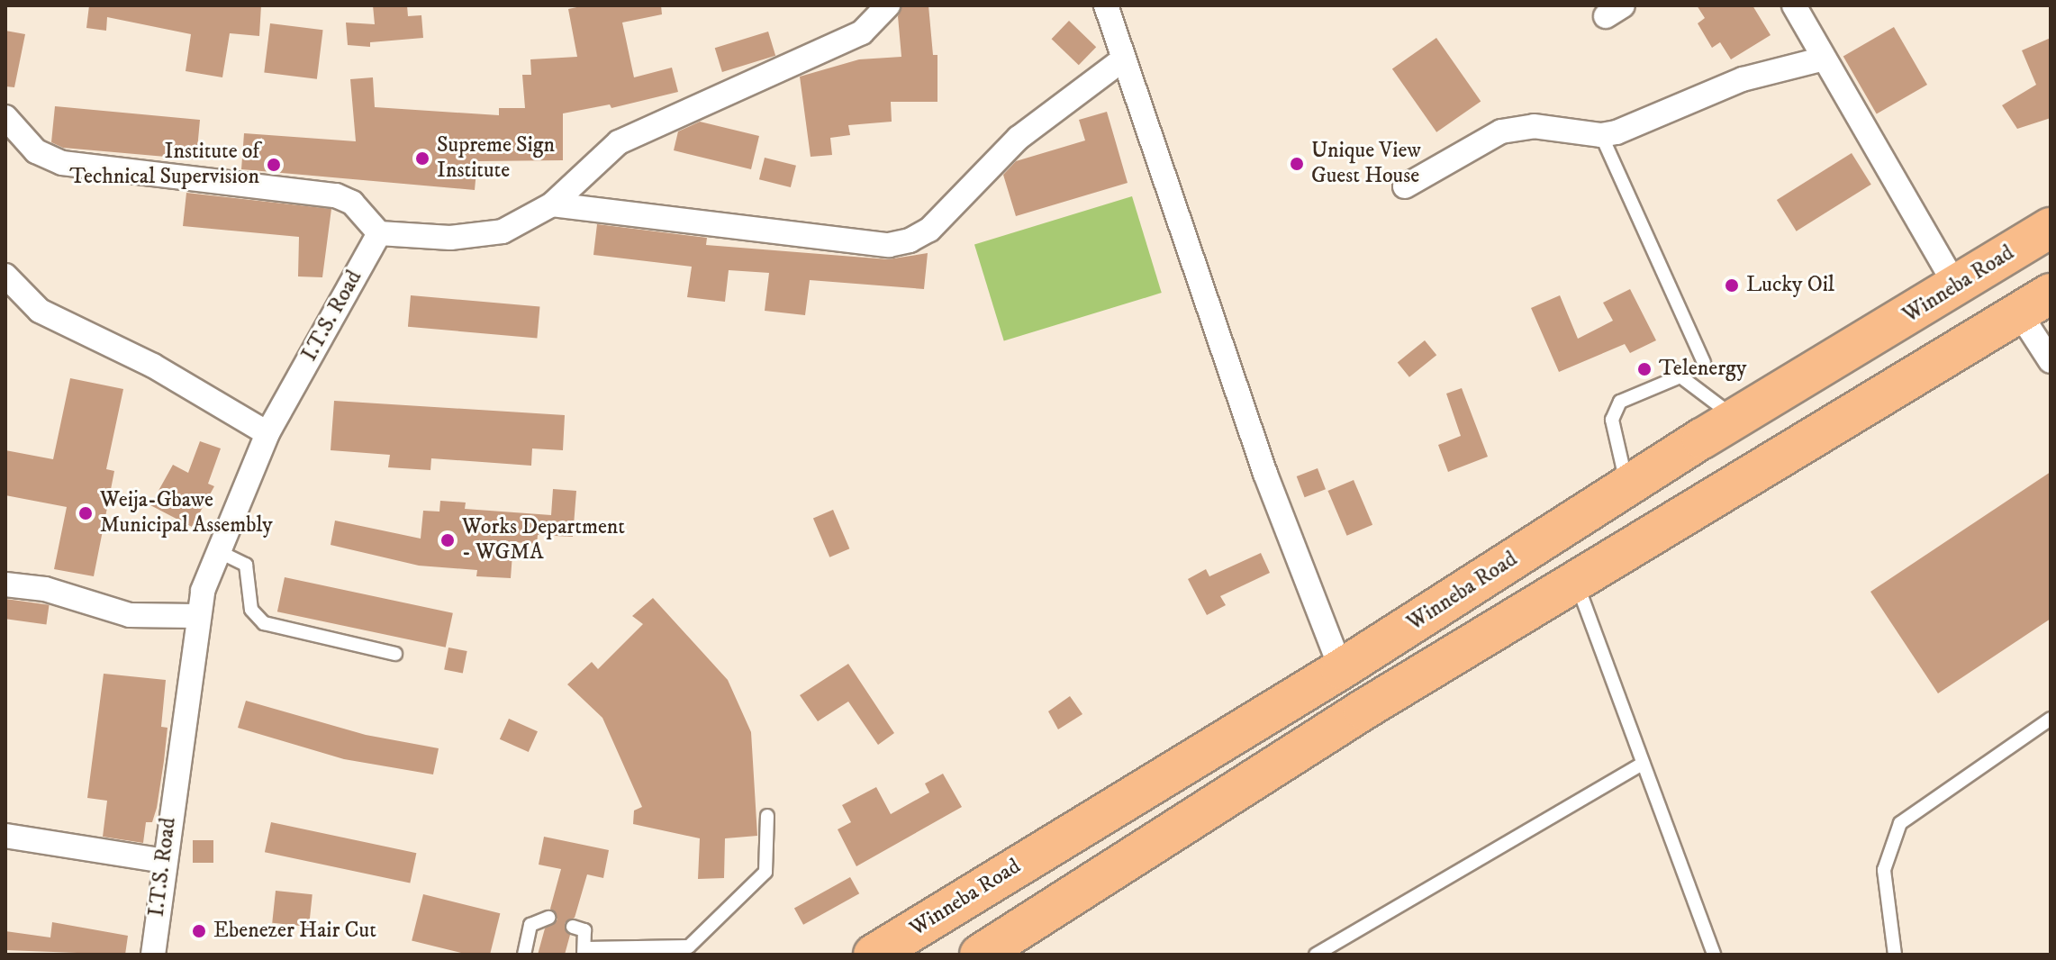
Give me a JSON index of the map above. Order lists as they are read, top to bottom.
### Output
{
  "streets": {
    "highway": ["Winneba Road"],
    "street": ["I.T.S. Road"]
  },
  "places": [
    "Supreme Sign Institute",
    "Unique View Guest House",
    "Institute of Technical Supervision",
    "Lucky Oil",
    "Telenergy",
    "Weija-Gbawe Municipal Assembly",
    "Works Department - WGMA",
    "Ebenezer Hair Cut"
  ]
}
